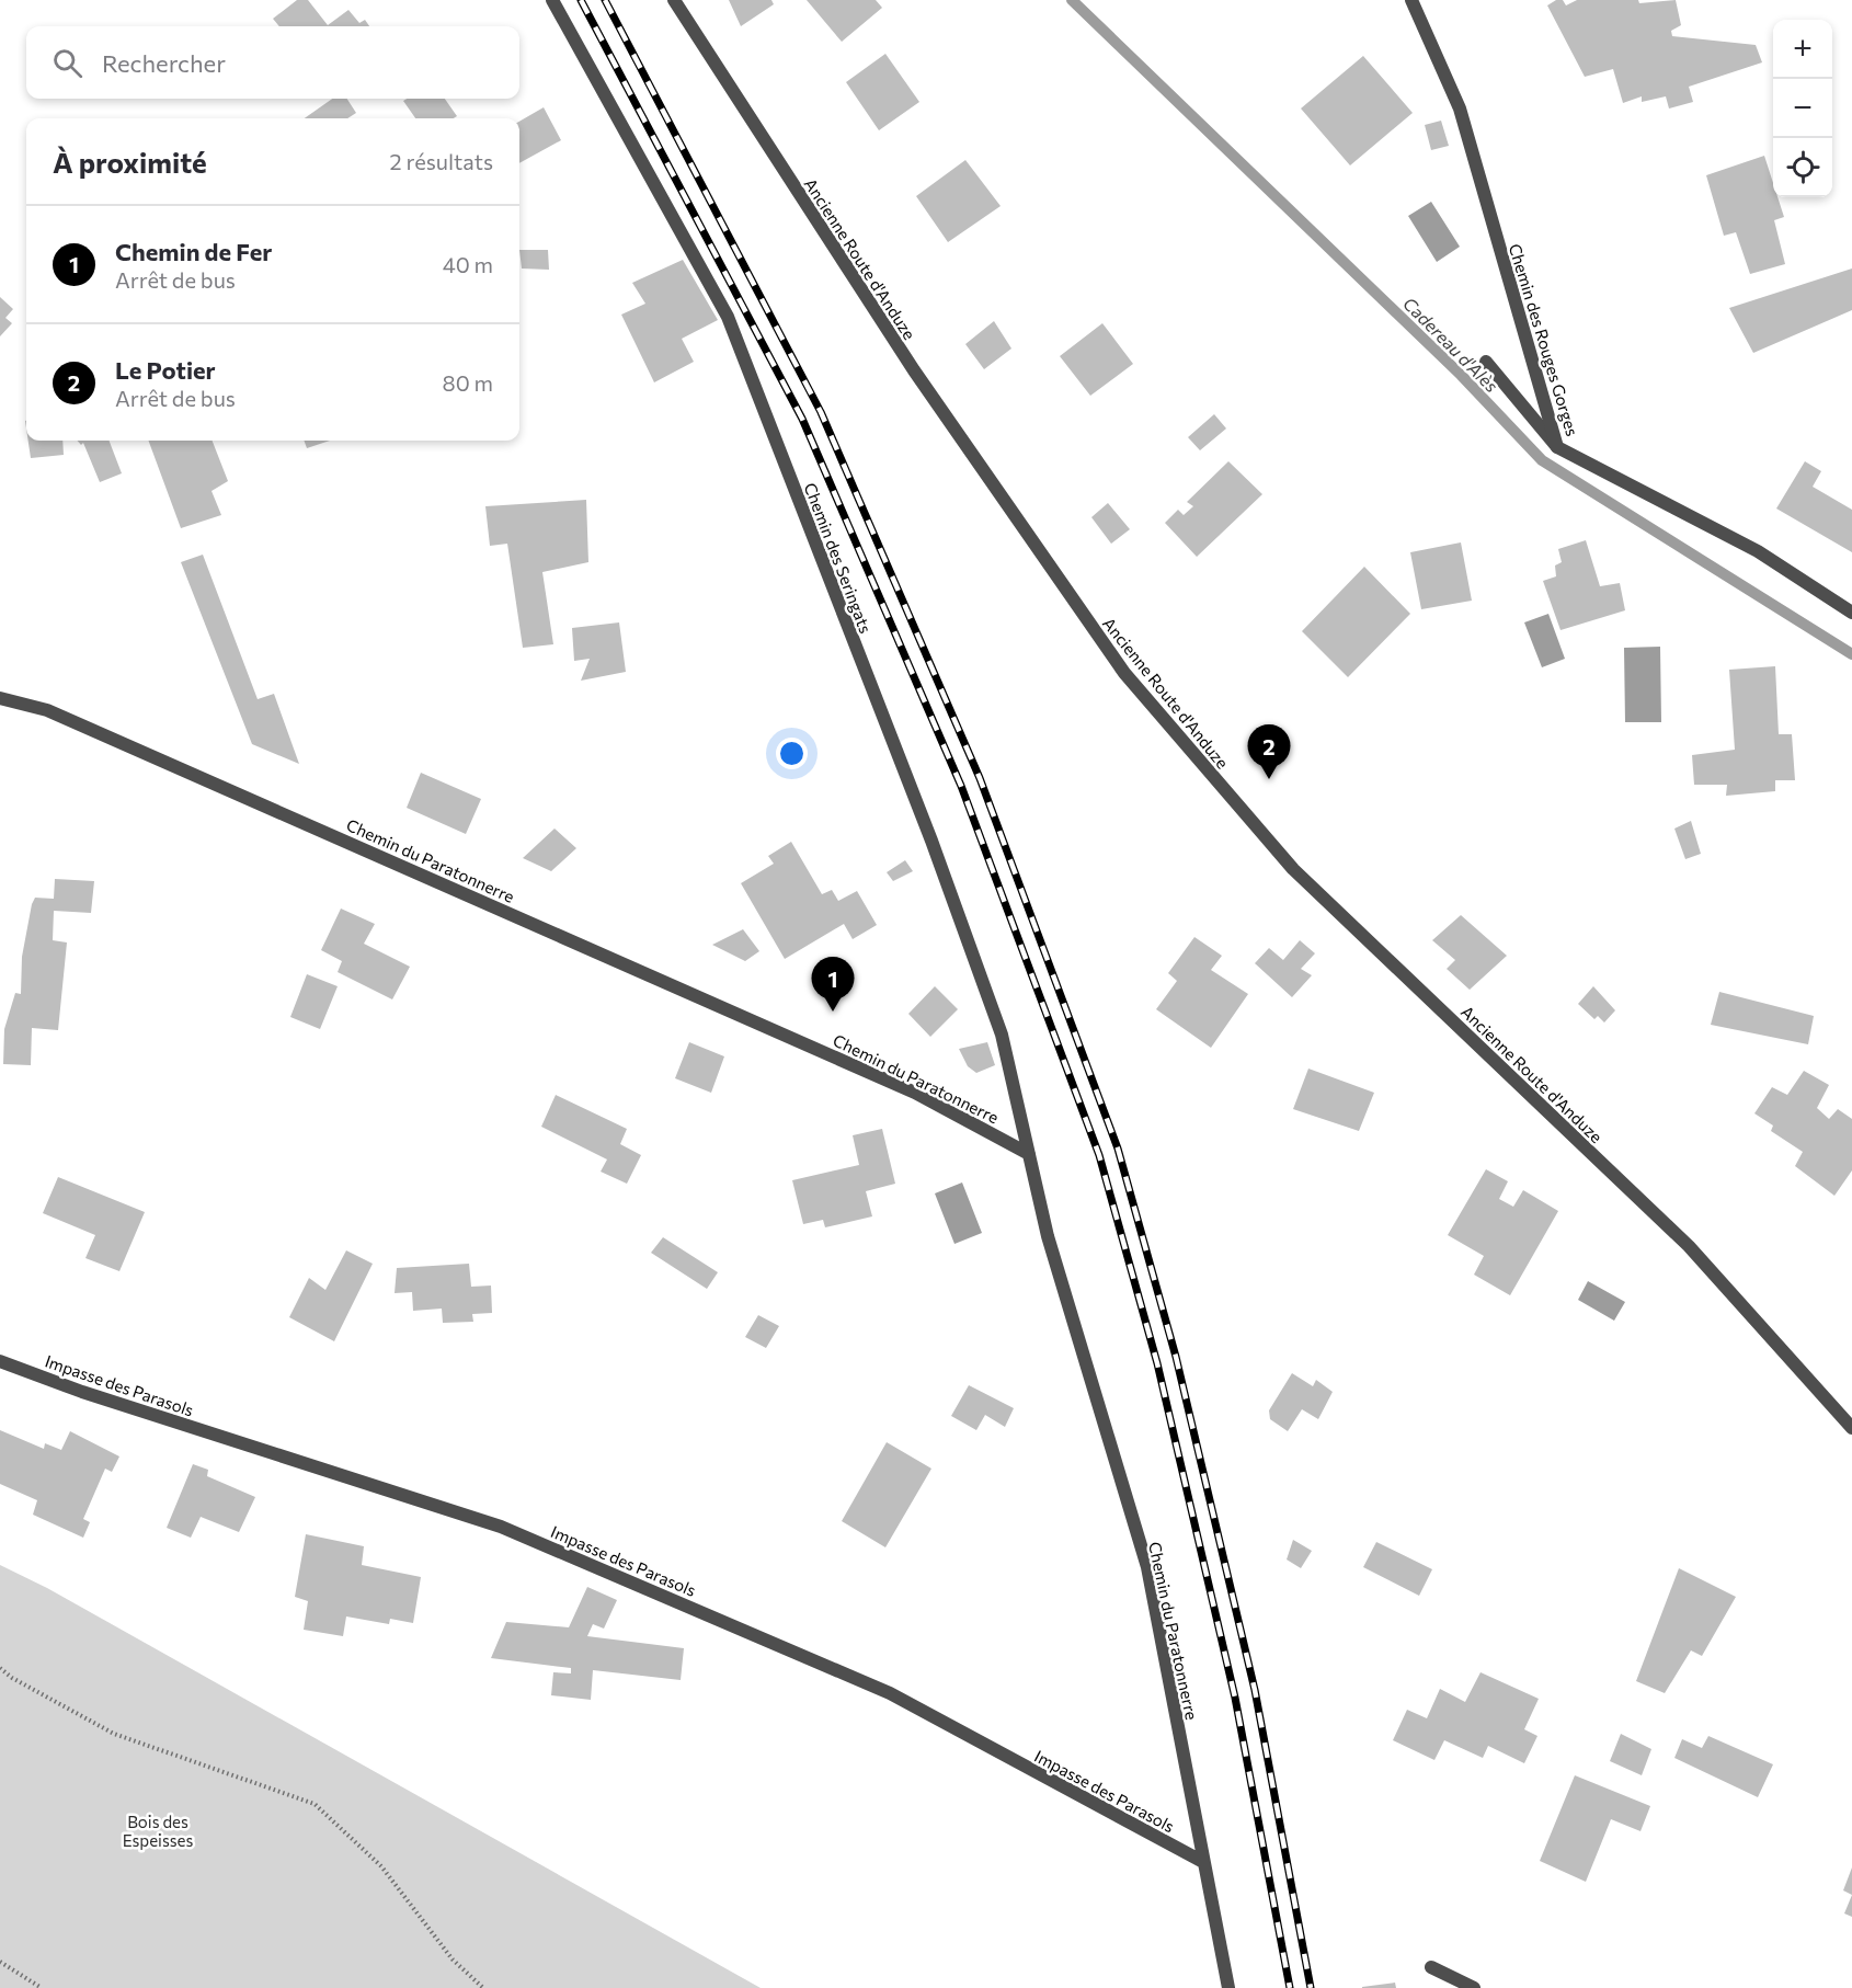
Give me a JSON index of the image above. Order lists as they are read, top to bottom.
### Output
{
  "streets": {
    "street": [
      "Ancienne Route d'Anduze",
      "Chemin des Rouges Gorges",
      "Chemin des Seringats",
      "Chemin du Paratonnerre",
      "Impasse des Parasols"
    ]
  },
  "crossings": [
    ["Chemin des Seringats", "Chemin du Paratonnerre"],
    ["Chemin du Paratonnerre", "Impasse des Parasols"]
  ],
  "water": ["Cadereau d'Alès"],
  "parks": ["Bois des Espeisses"],
  "page": {
    "map_buttons": ["+", "−"],
    "search": "Rechercher",
    "heading": ["À proximité", "2 résultats"],
    "list": [
      {
        "mark": "1",
        "name": "Chemin de Fer",
        "note": "Arrêt de bus",
        "value": "40 m"
      },
      {
        "mark": "2",
        "name": "Le Potier",
        "note": "Arrêt de bus",
        "value": "80 m"
      }
    ],
    "pins": ["2", "1"]
  }
}
